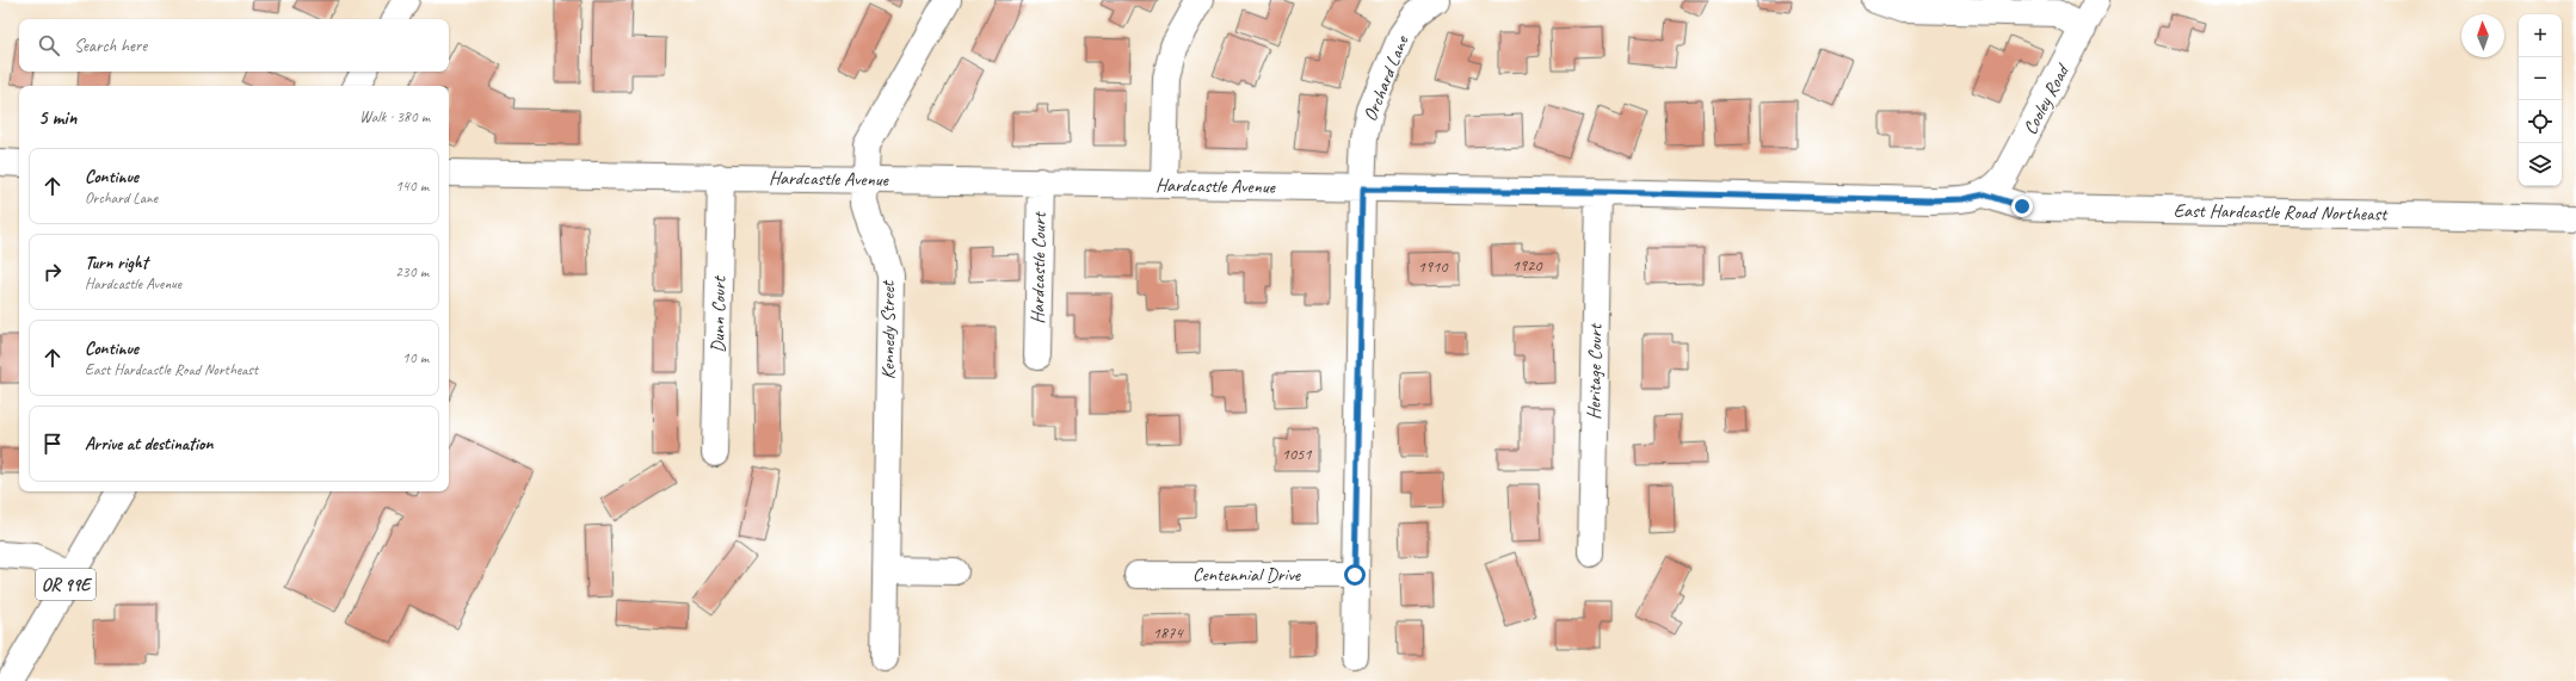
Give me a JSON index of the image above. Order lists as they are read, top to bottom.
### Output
{
  "streets": {
    "street": [
      "Orchard Lane",
      "Cooley Road",
      "Hardcastle Avenue",
      "East Hardcastle Road Northeast",
      "Hardcastle Court",
      "Dunn Court",
      "Kennedy Street",
      "Heritage Court",
      "Centennial Drive",
      "OR 99E"
    ]
  },
  "crossings": [
    ["Orchard Lane", "Hardcastle Avenue"],
    ["Orchard Lane", "Centennial Drive"],
    ["Cooley Road", "Hardcastle Avenue"],
    ["Cooley Road", "East Hardcastle Road Northeast"],
    ["Hardcastle Avenue", "East Hardcastle Road Northeast"],
    ["Hardcastle Avenue", "Hardcastle Court"],
    ["Hardcastle Avenue", "Dunn Court"],
    ["Hardcastle Avenue", "Kennedy Street"],
    ["Hardcastle Avenue", "Heritage Court"]
  ],
  "house_numbers": [
    "1920",
    "1910",
    "1051",
    "1874"
  ],
  "north": "top",
  "page": {
    "map_buttons": ["+", "−"],
    "search": "Search here",
    "heading": ["5 min", "Walk · 380 m"],
    "list": [
      ["Continue", "Orchard Lane", "140 m"],
      ["Turn right", "Hardcastle Avenue", "230 m"],
      ["Continue", "East Hardcastle Road Northeast", "10 m"],
      "Arrive at destination"
    ]
  }
}
